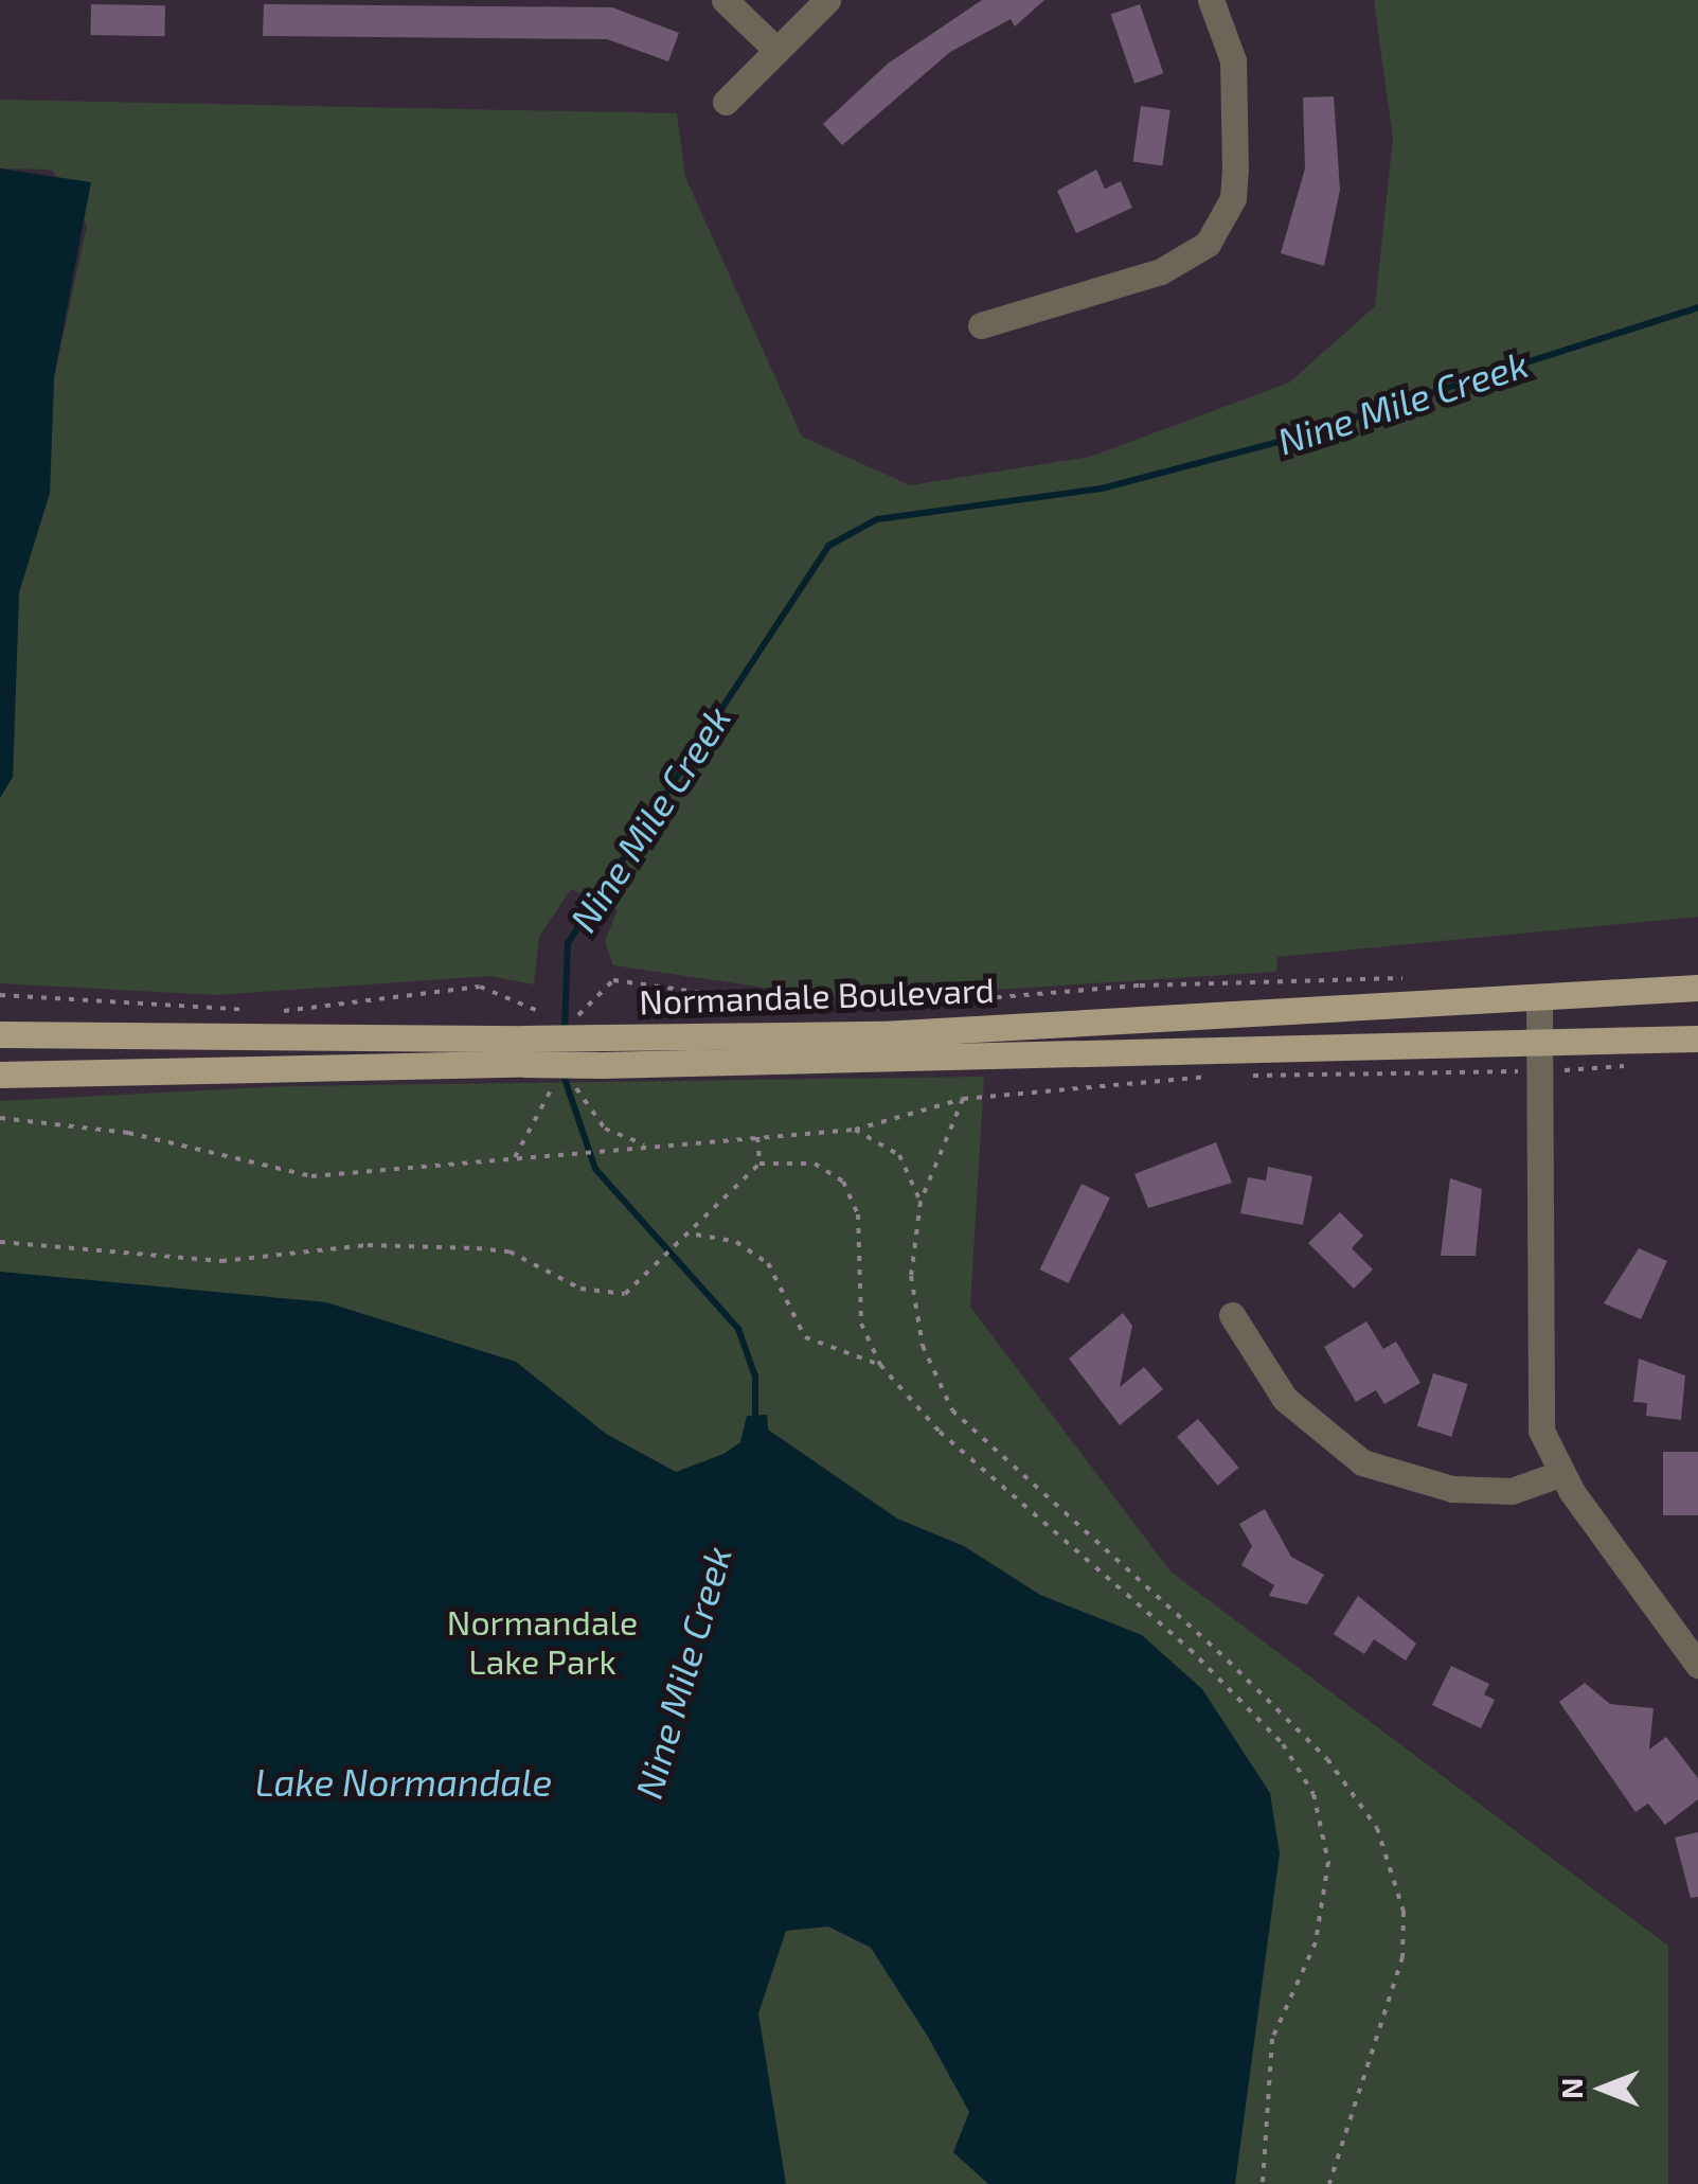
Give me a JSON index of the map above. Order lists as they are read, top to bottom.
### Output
{
  "streets": {
    "main road": ["Normandale Boulevard"]
  },
  "water": ["Nine Mile Creek", "Lake Normandale"],
  "parks": ["Normandale Lake Park"],
  "north": "left"
}
